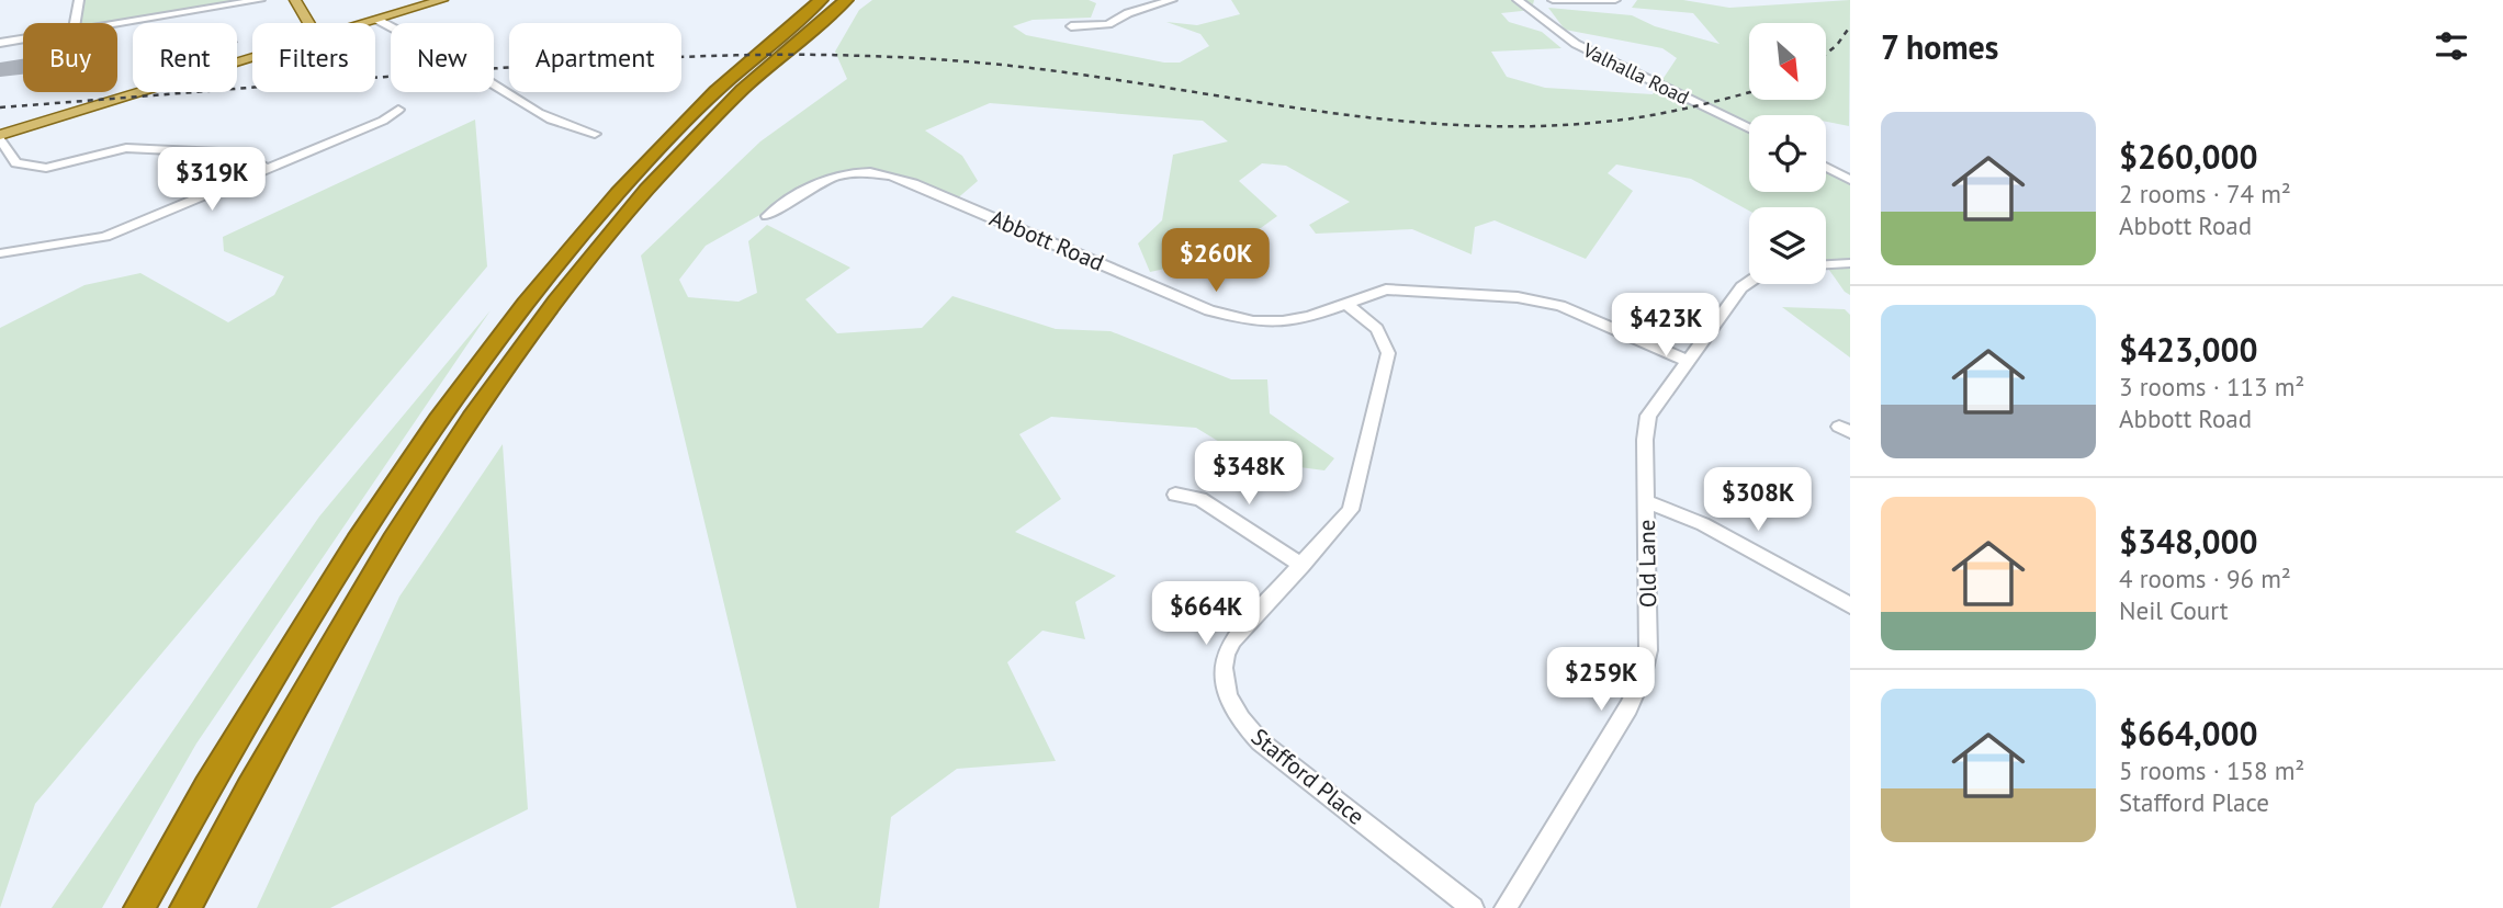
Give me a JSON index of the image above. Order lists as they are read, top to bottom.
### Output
{
  "streets": {
    "street": [
      "Valhalla Road",
      "Abbott Road",
      "Old Lane",
      "Stafford Place"
    ]
  },
  "crossings": [
    ["Abbott Road", "Stafford Place"]
  ],
  "north": "bottom right",
  "page": {
    "heading": "7 homes",
    "chip": [
      "Buy",
      "Rent",
      "Filters",
      "New",
      "Apartment"
    ],
    "list": [
      {
        "name": "$260,000",
        "note": "2 rooms · 74 m² · Abbott Road"
      },
      {
        "name": "$423,000",
        "note": "3 rooms · 113 m² · Abbott Road"
      },
      {
        "name": "$348,000",
        "note": "4 rooms · 96 m² · Neil Court"
      },
      {
        "name": "$664,000",
        "note": "5 rooms · 158 m² · Stafford Place"
      }
    ],
    "price": [
      "$319K",
      "$260K",
      "$423K",
      "$348K",
      "$308K",
      "$664K",
      "$259K"
    ]
  }
}
